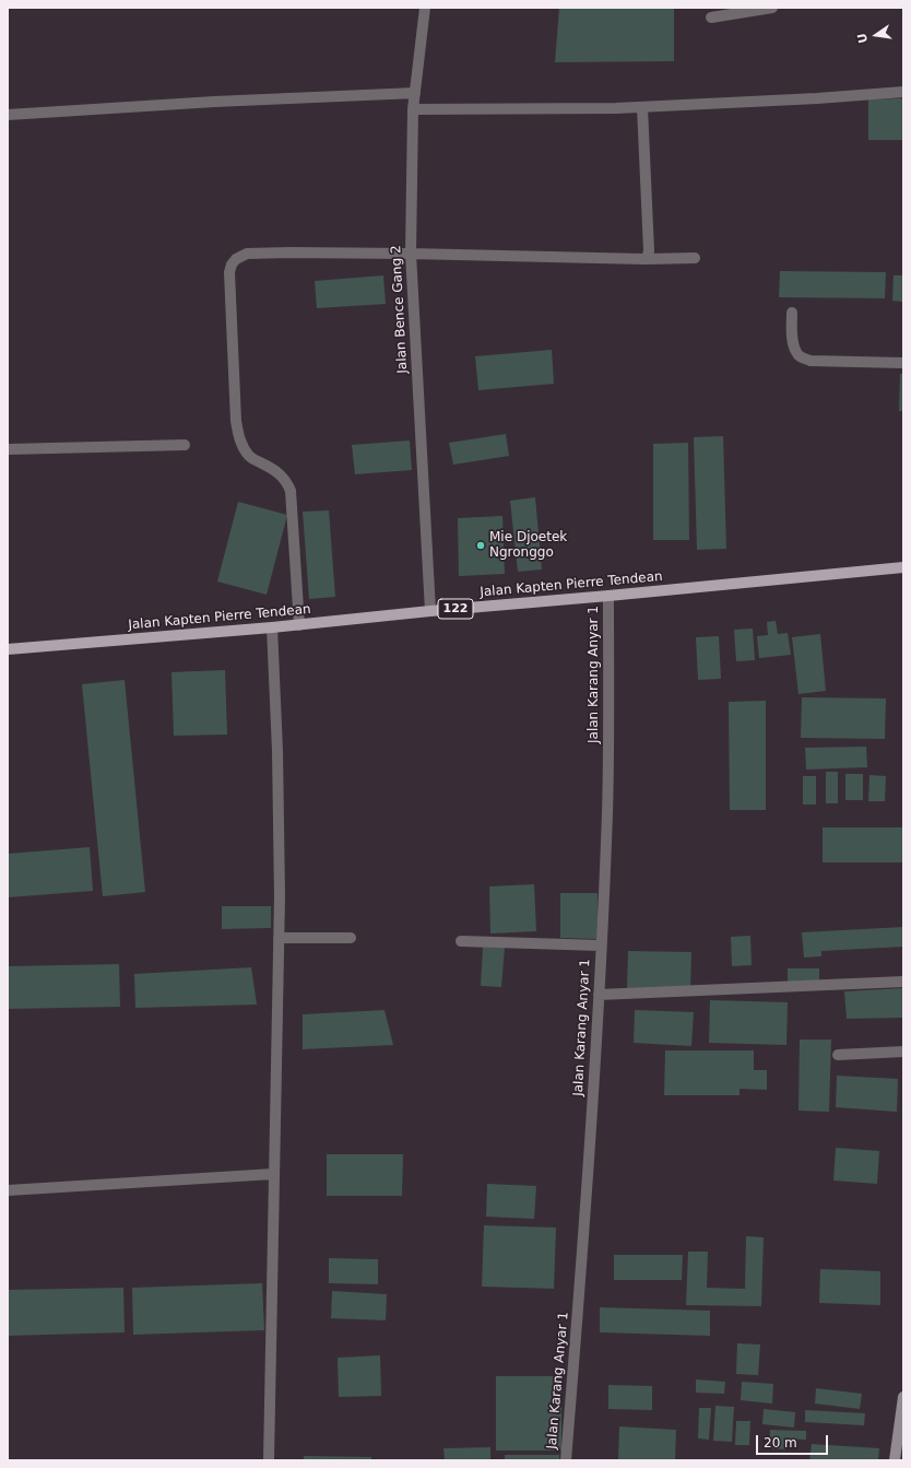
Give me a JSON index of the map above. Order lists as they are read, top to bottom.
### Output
{
  "streets": {
    "main road": ["Jalan Kapten Pierre Tendean", "122"],
    "street": ["Jalan Bence Gang 2", "Jalan Karang Anyar 1"]
  },
  "crossings": [
    ["Jalan Bence Gang 2", "Jalan Kapten Pierre Tendean"],
    ["Jalan Kapten Pierre Tendean", "Jalan Karang Anyar 1"]
  ],
  "places": ["Mie Djoetek Ngronggo"],
  "scale_bar": "20 m",
  "north": "left"
}
